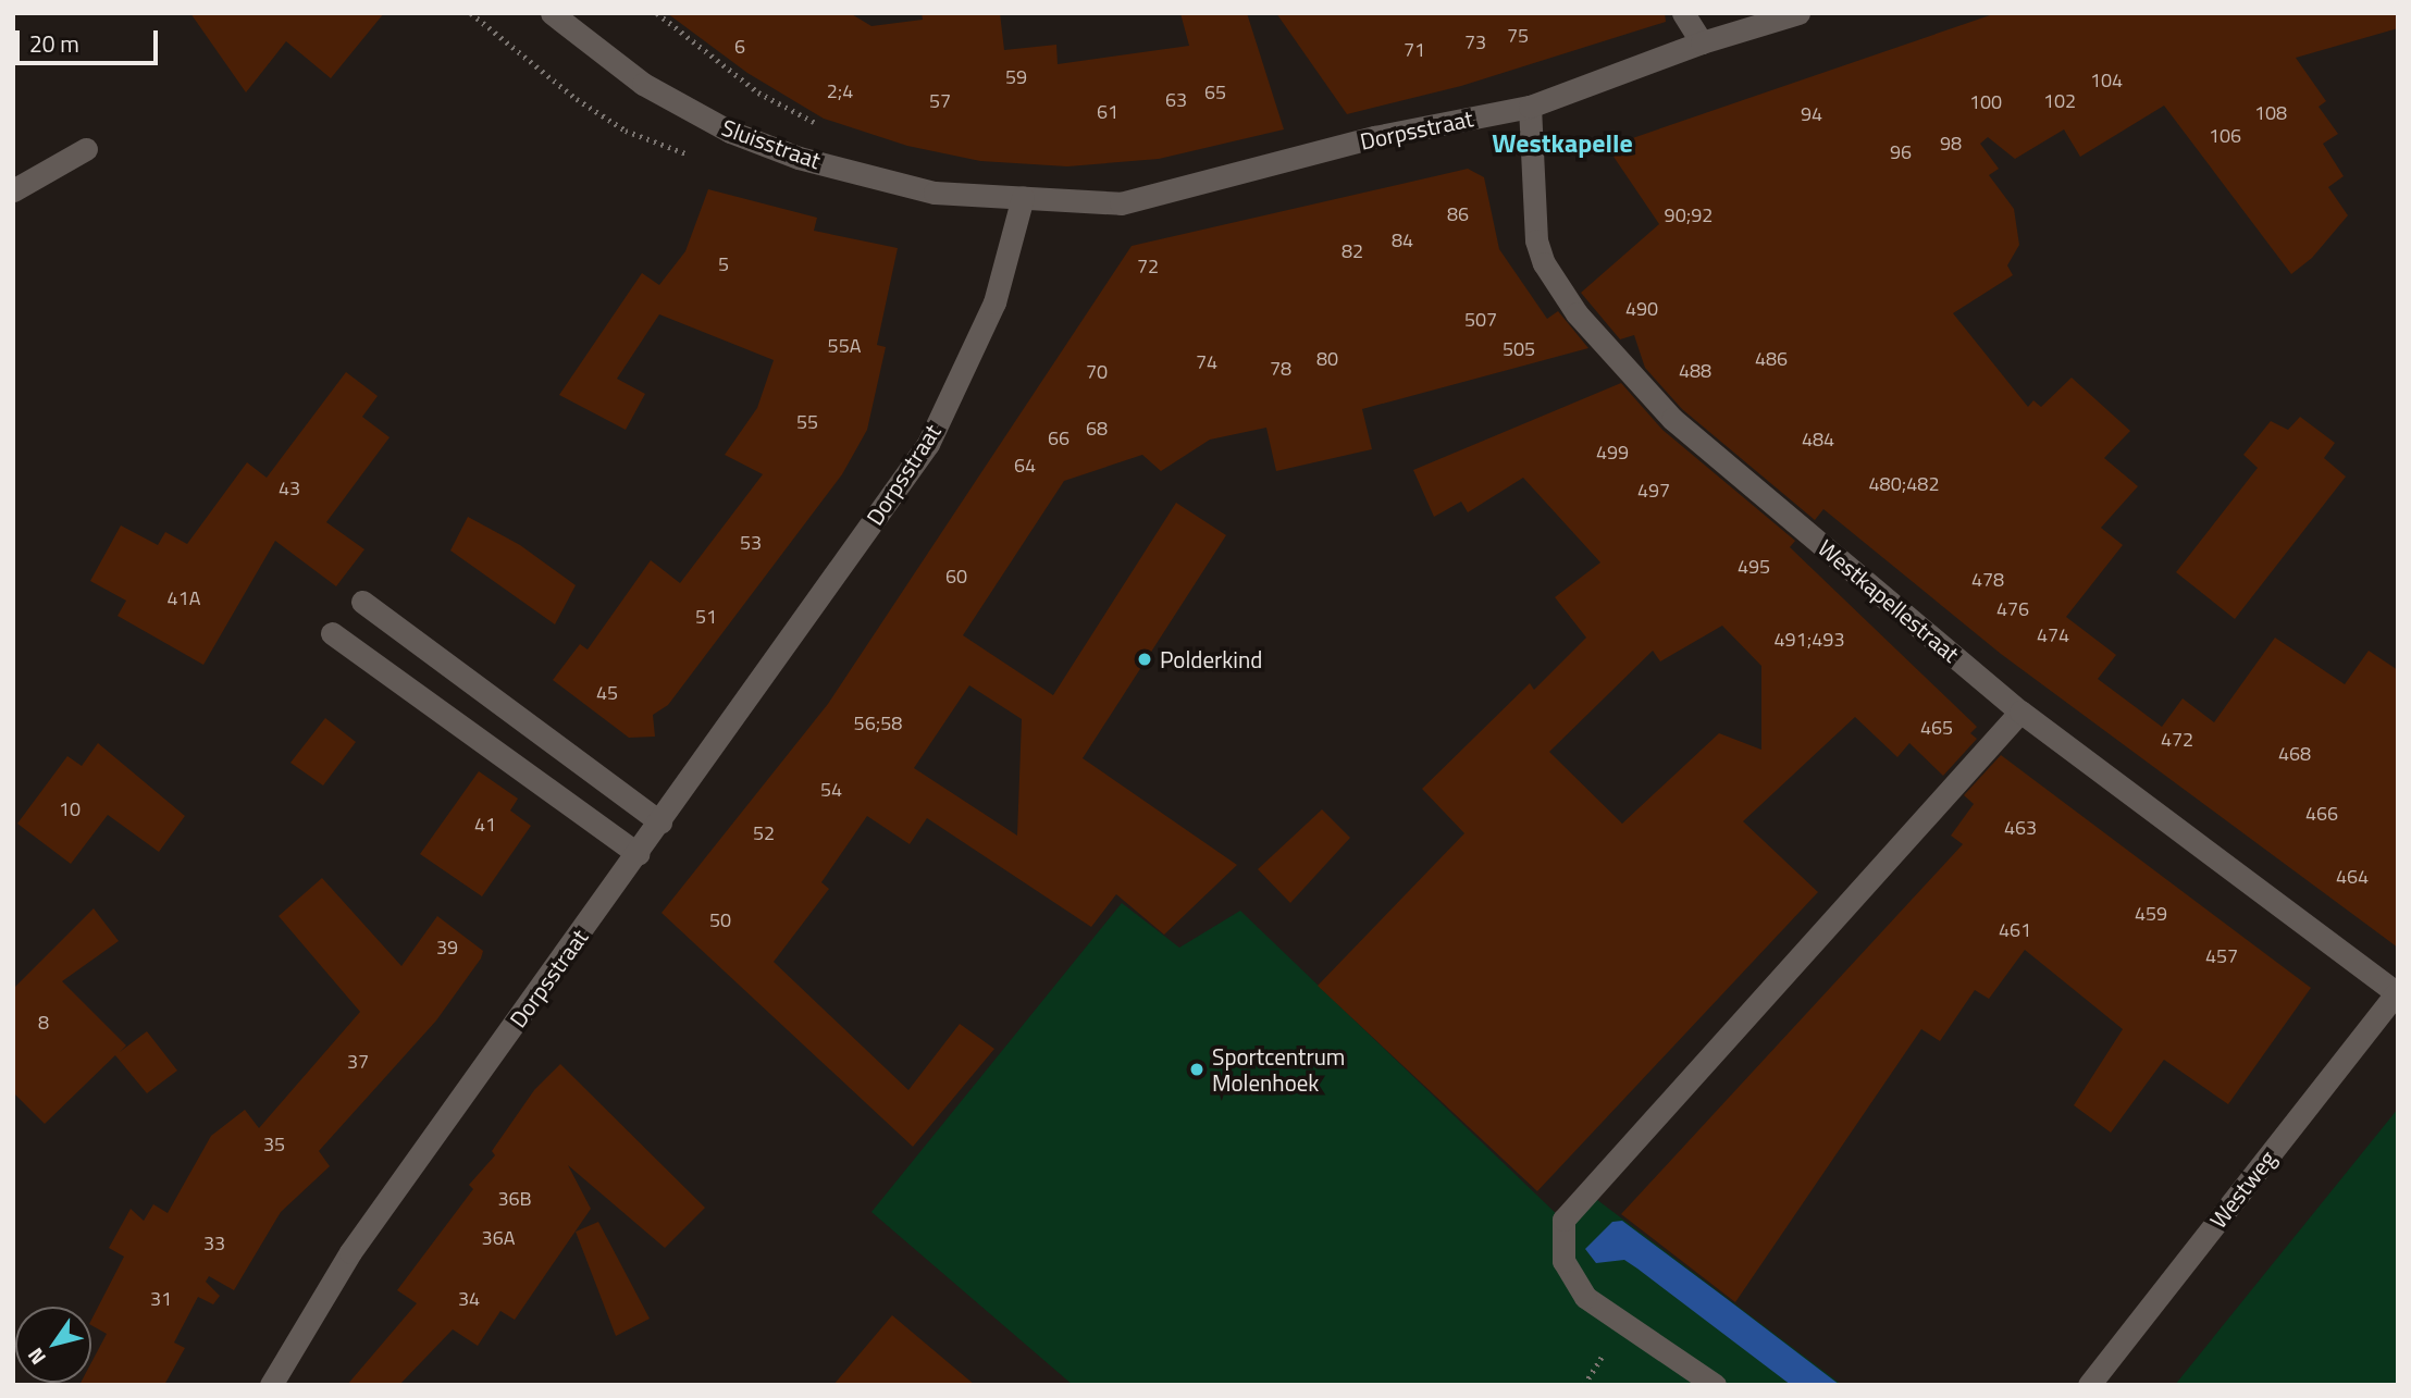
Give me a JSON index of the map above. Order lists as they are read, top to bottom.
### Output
{
  "streets": {
    "street": [
      "Dorpsstraat",
      "Sluisstraat",
      "Westkapellestraat",
      "Westweg"
    ]
  },
  "crossings": [
    ["Dorpsstraat", "Sluisstraat"],
    ["Dorpsstraat", "Westkapellestraat"],
    ["Westkapellestraat", "Westweg"]
  ],
  "districts": ["Westkapelle"],
  "places": ["Polderkind", "Sportcentrum Molenhoek"],
  "house_numbers": [
    "75",
    "73",
    "6",
    "71",
    "59",
    "104",
    "2;4",
    "65",
    "63",
    "57",
    "102",
    "100",
    "61",
    "108",
    "94",
    "106",
    "98",
    "96",
    "86",
    "90;92",
    "84",
    "82",
    "5",
    "72",
    "490",
    "507",
    "55A",
    "505",
    "80",
    "486",
    "74",
    "78",
    "488",
    "70",
    "55",
    "68",
    "66",
    "484",
    "499",
    "64",
    "480;482",
    "43",
    "497",
    "53",
    "495",
    "60",
    "478",
    "41A",
    "476",
    "51",
    "474",
    "491;493",
    "45",
    "56;58",
    "465",
    "472",
    "468",
    "54",
    "10",
    "466",
    "41",
    "463",
    "52",
    "464",
    "459",
    "50",
    "461",
    "39",
    "457",
    "8",
    "37",
    "35",
    "36B",
    "36A",
    "33",
    "31",
    "34"
  ],
  "scale_bar": "20 m",
  "north": "bottom left"
}
